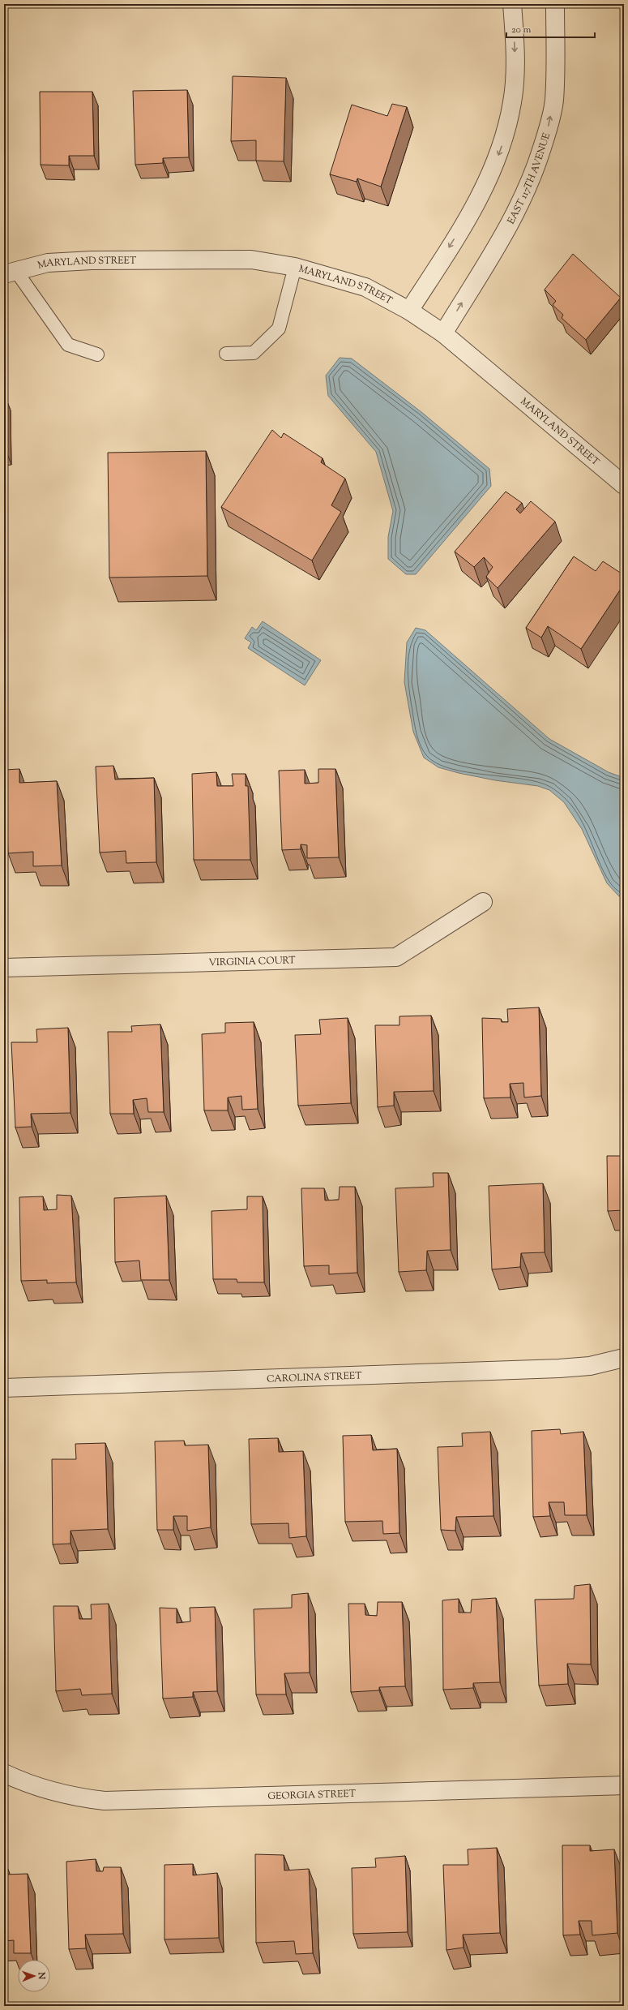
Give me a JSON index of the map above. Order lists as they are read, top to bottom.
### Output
{
  "streets": {
    "street": [
      "EAST 117TH AVENUE",
      "MARYLAND STREET",
      "VIRGINIA COURT",
      "CAROLINA STREET",
      "GEORGIA STREET"
    ]
  },
  "crossings": [
    ["EAST 117TH AVENUE", "MARYLAND STREET"]
  ],
  "scale_bar": "20 m",
  "north": "right"
}
